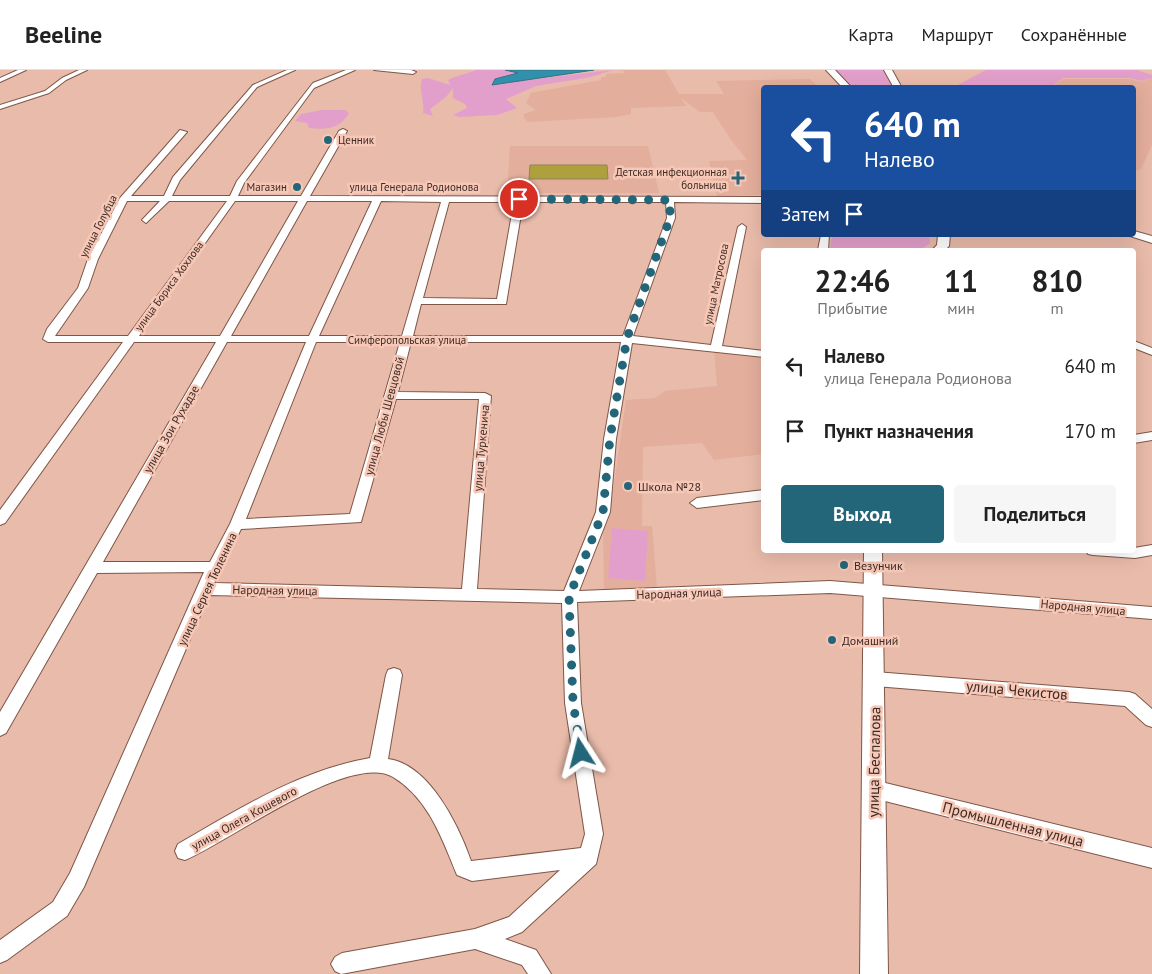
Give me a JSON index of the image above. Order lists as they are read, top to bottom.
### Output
{
  "streets": {
    "main road": ["улица Беспалова"],
    "street": [
      "улица Генерала Родионова",
      "улица Голубца",
      "улица Матросова",
      "улица Бориса Хохлова",
      "Симферопольская улица",
      "улица Любы Шевцовой",
      "улица Зои Рухадзе",
      "улица Туркенича",
      "улица Сергея Тюленина",
      "Народная улица",
      "улица Чекистов",
      "улица Олега Кошевого",
      "Промышленная улица"
    ]
  },
  "crossings": [
    ["улица Генерала Родионова", "улица Голубца"],
    ["улица Генерала Родионова", "улица Бориса Хохлова"],
    ["улица Генерала Родионова", "улица Любы Шевцовой"],
    ["улица Генерала Родионова", "улица Зои Рухадзе"],
    ["улица Генерала Родионова", "улица Сергея Тюленина"],
    ["улица Голубца", "Симферопольская улица"],
    ["улица Матросова", "Симферопольская улица"],
    ["улица Бориса Хохлова", "Симферопольская улица"],
    ["Симферопольская улица", "улица Любы Шевцовой"],
    ["Симферопольская улица", "улица Зои Рухадзе"],
    ["Симферопольская улица", "улица Сергея Тюленина"],
    ["улица Любы Шевцовой", "улица Туркенича"],
    ["улица Любы Шевцовой", "улица Сергея Тюленина"],
    ["улица Туркенича", "Народная улица"],
    ["улица Сергея Тюленина", "Народная улица"],
    ["Народная улица", "улица Беспалова"],
    ["улица Чекистов", "улица Беспалова"],
    ["улица Беспалова", "Промышленная улица"]
  ],
  "places": {
    "other": [
      "Ценник",
      "Магазин",
      "Школа №28",
      "Везунчик",
      "Домашний"
    ],
    "health": ["Детская инфекционная больница"]
  },
  "page": {
    "header": "Beeline",
    "nav": ["Карта", "Маршрут", "Сохранённые"],
    "turn": ["640 m", "Налево"],
    "then": "Затем",
    "eta": [
      "22:46",
      "Прибытие",
      "11",
      "мин",
      "810",
      "m"
    ],
    "list": [
      {
        "name": "Налево",
        "note": "улица Генерала Родионова",
        "value": "640 m"
      },
      {
        "name": "Пункт назначения",
        "value": "170 m"
      }
    ],
    "buttons": ["Выход", "Поделиться"]
  }
}
